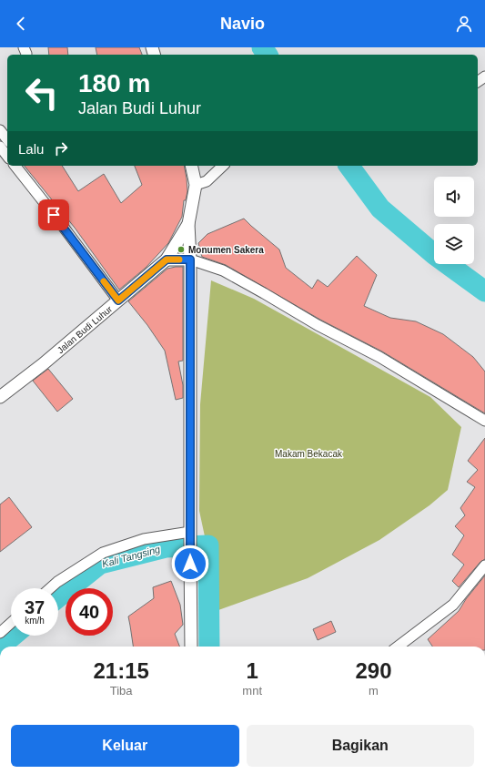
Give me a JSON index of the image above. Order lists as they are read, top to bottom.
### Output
{
  "streets": {
    "street": ["Jalan Budi Luhur"]
  },
  "water": ["Kali Tangsing"],
  "parks": ["Makam Bekacak"],
  "places": ["Monumen Sakera"],
  "page": {
    "header": "Navio",
    "turn": ["180 m", "Jalan Budi Luhur"],
    "then": "Lalu",
    "speed": "37 km/h",
    "limit": "40",
    "eta": [
      "21:15",
      "Tiba",
      "1",
      "mnt",
      "290",
      "m"
    ],
    "buttons": ["Keluar", "Bagikan"]
  }
}
